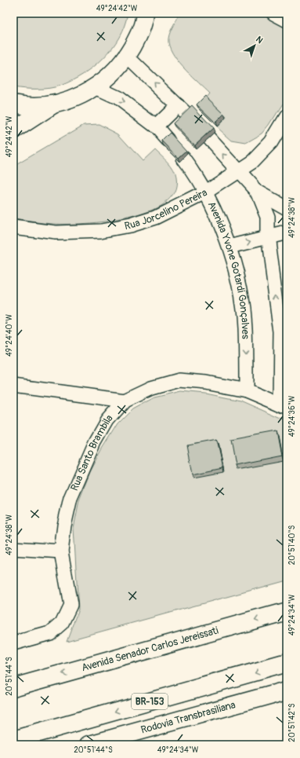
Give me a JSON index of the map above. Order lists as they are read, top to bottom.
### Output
{
  "streets": {
    "main road": ["Avenida Senador Carlos Jereissati", "BR-153", "Rodovia Transbrasiliana"],
    "street": ["Rua Jorcelino Pereira", "Avenida Yvone Gotardi Gonçalves", "Rua Santo Brambila"]
  },
  "crossings": [
    ["Rua Jorcelino Pereira", "Avenida Yvone Gotardi Gonçalves"],
    ["Avenida Yvone Gotardi Gonçalves", "Rua Santo Brambila"]
  ],
  "north": "top right",
  "coordinates": [
    "49°24'42\"W",
    "49°24'38\"W",
    "49°24'40\"W",
    "49°24'36\"W",
    "20°51'40\"S",
    "49°24'34\"W",
    "20°51'44\"S",
    "20°51'42\"S"
  ]
}
